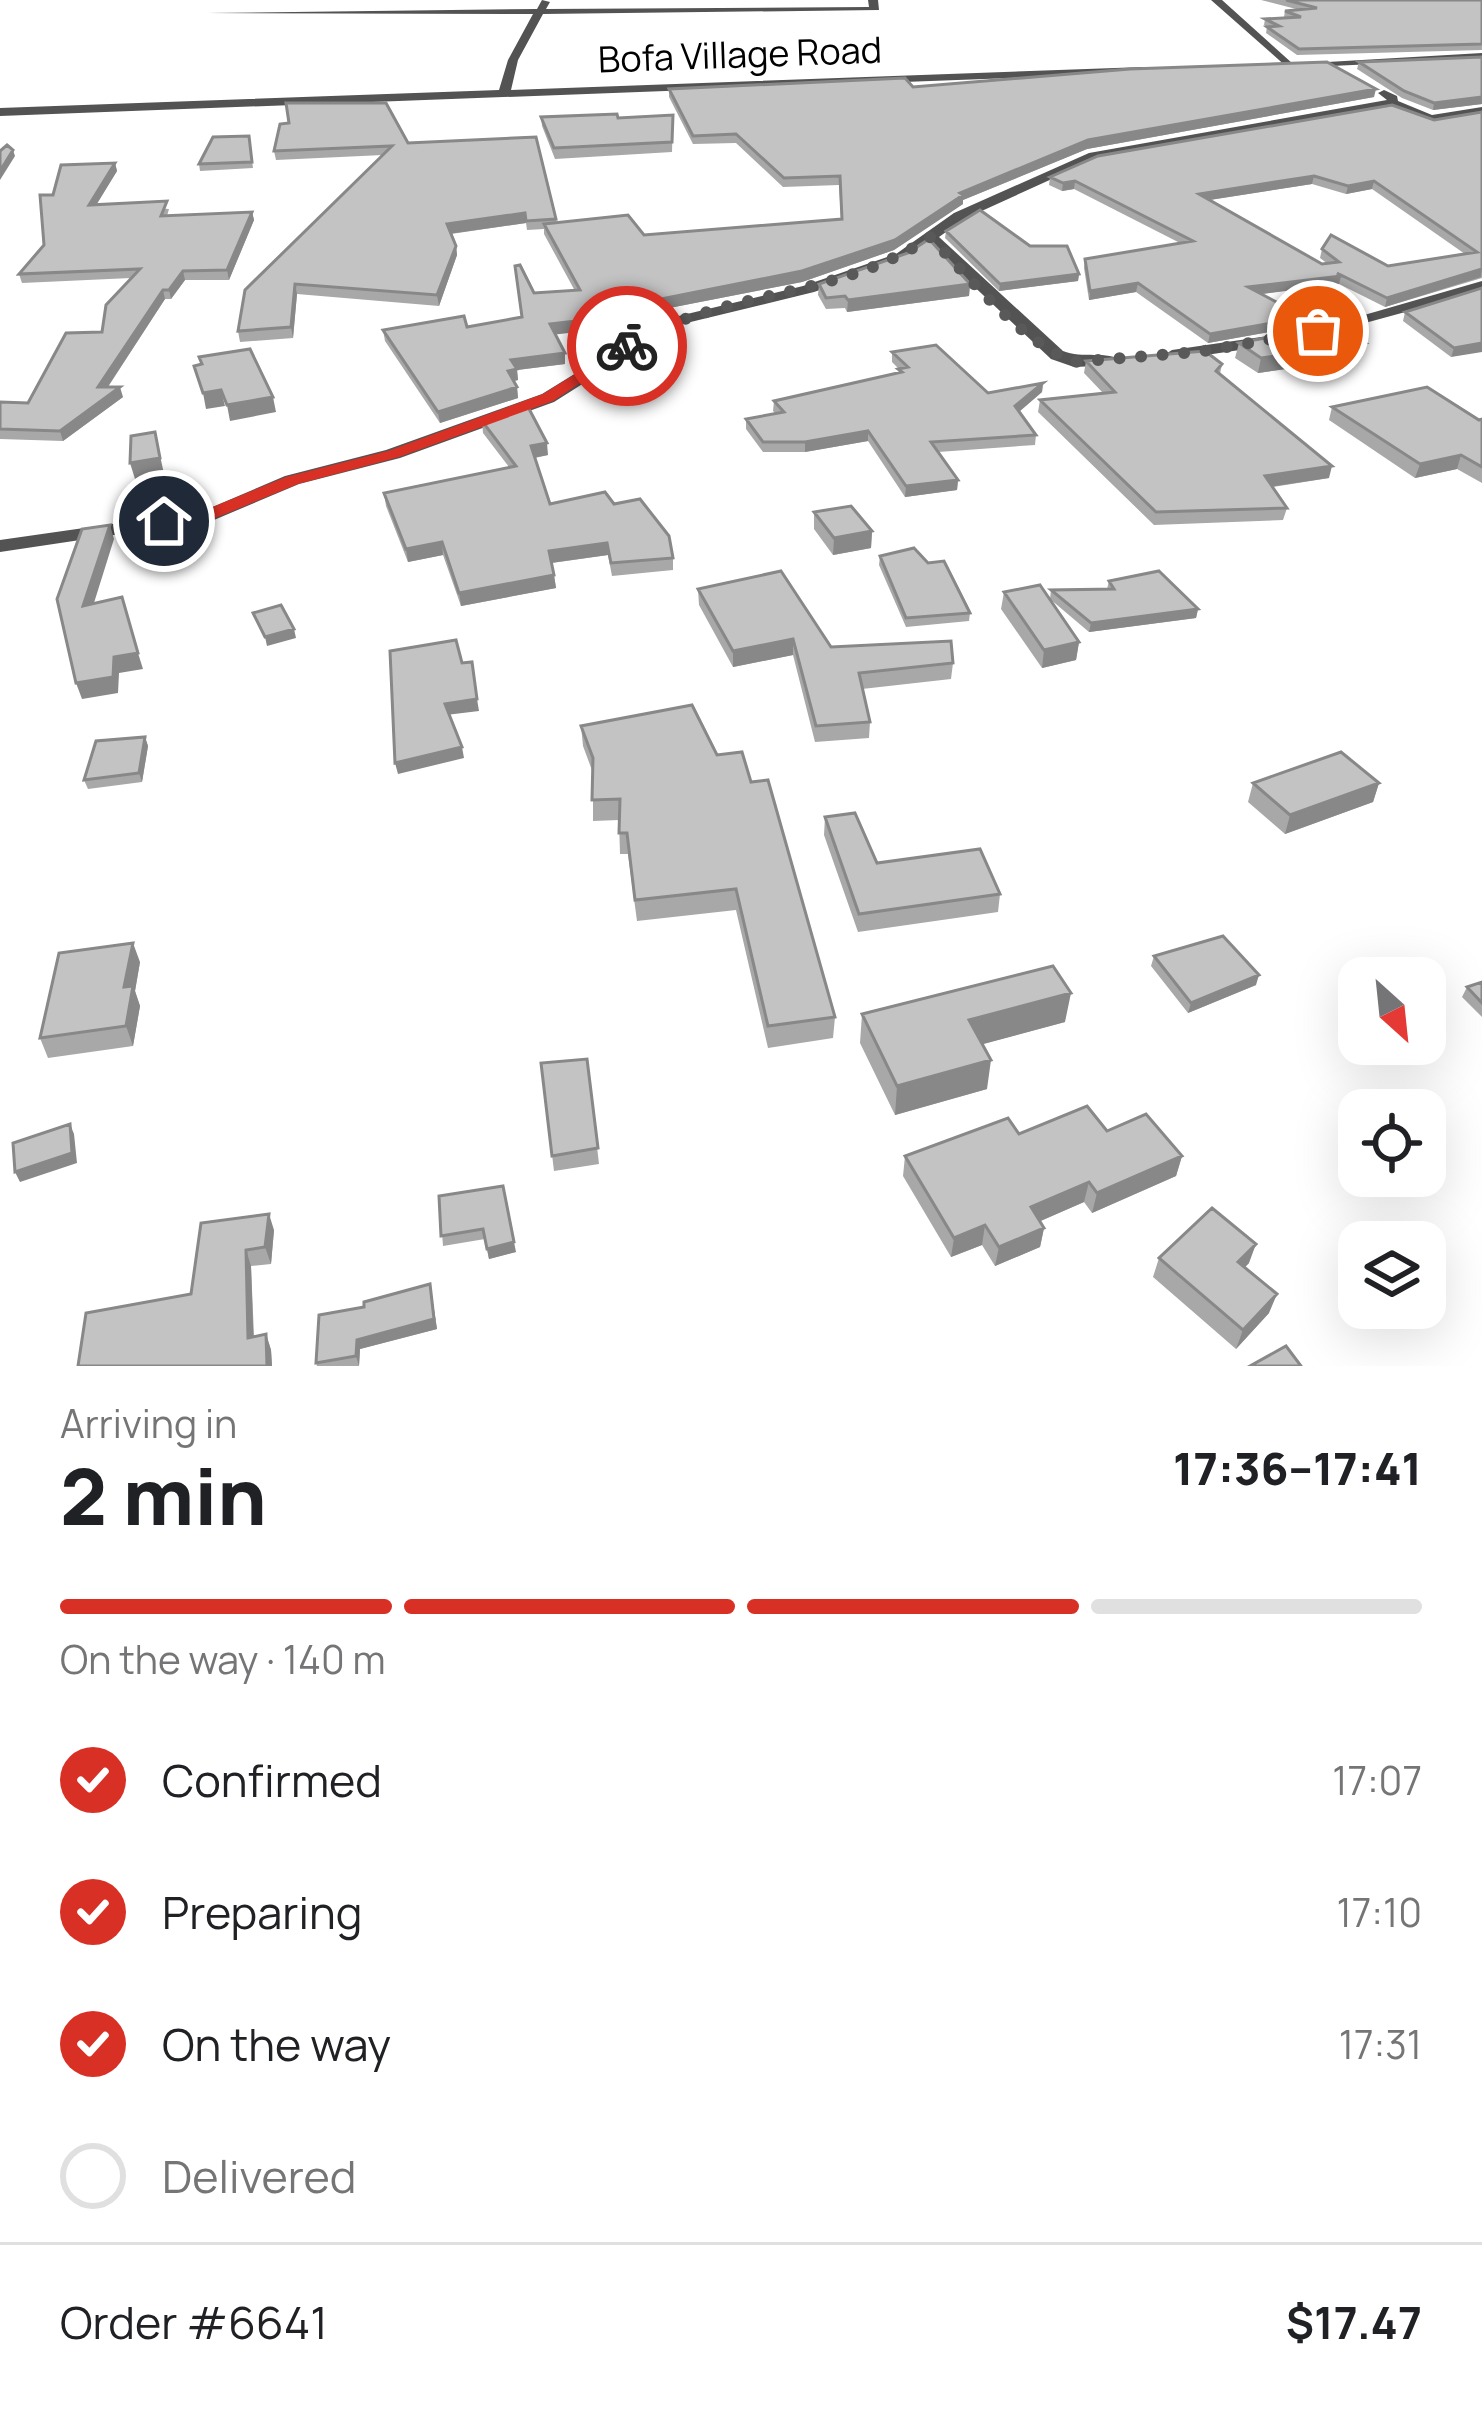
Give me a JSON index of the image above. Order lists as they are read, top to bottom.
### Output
{
  "streets": {
    "street": ["Bofa Village Road"]
  },
  "north": "bottom right",
  "page": {
    "heading": ["2 min", "Arriving in", "17:36–17:41"],
    "panel": ["Order #6641", "$17.47"],
    "bar": "On the way · 140 m",
    "list": [
      ["Confirmed", "17:07"],
      ["Preparing", "17:10"],
      ["On the way", "17:31"],
      "Delivered"
    ]
  }
}
